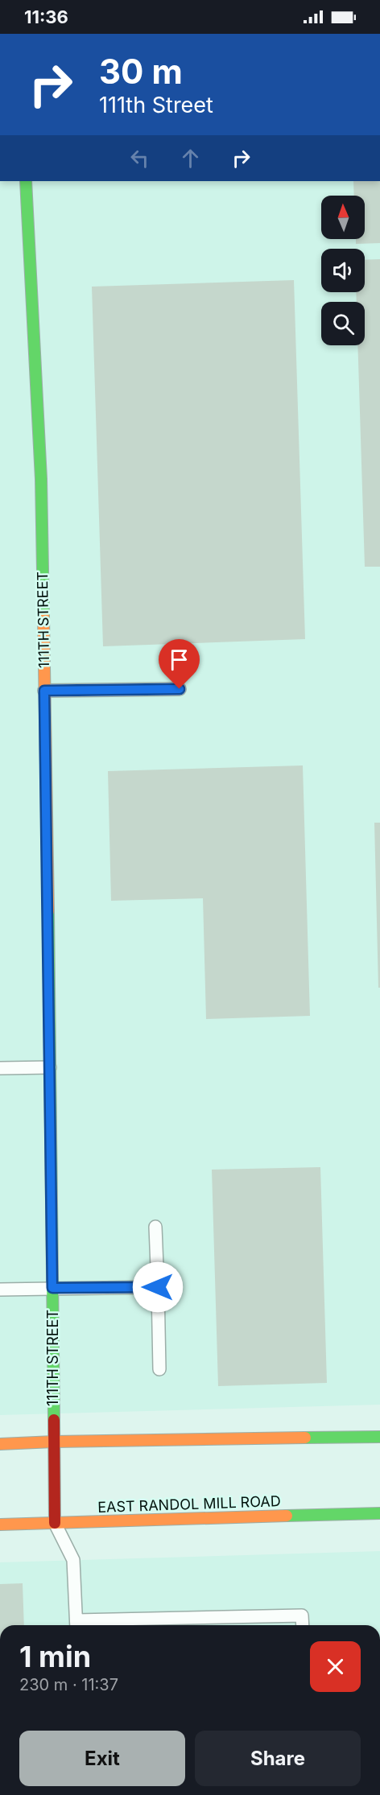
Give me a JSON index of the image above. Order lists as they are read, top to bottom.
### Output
{
  "streets": {
    "street": ["111TH STREET", "EAST RANDOL MILL ROAD"]
  },
  "crossings": [
    ["111TH STREET", "EAST RANDOL MILL ROAD"]
  ],
  "north": "top",
  "page": {
    "status": "11:36",
    "turn": ["30 m", "111th Street"],
    "heading": ["1 min", "230 m · 11:37"],
    "buttons": ["Exit", "Share"]
  }
}
